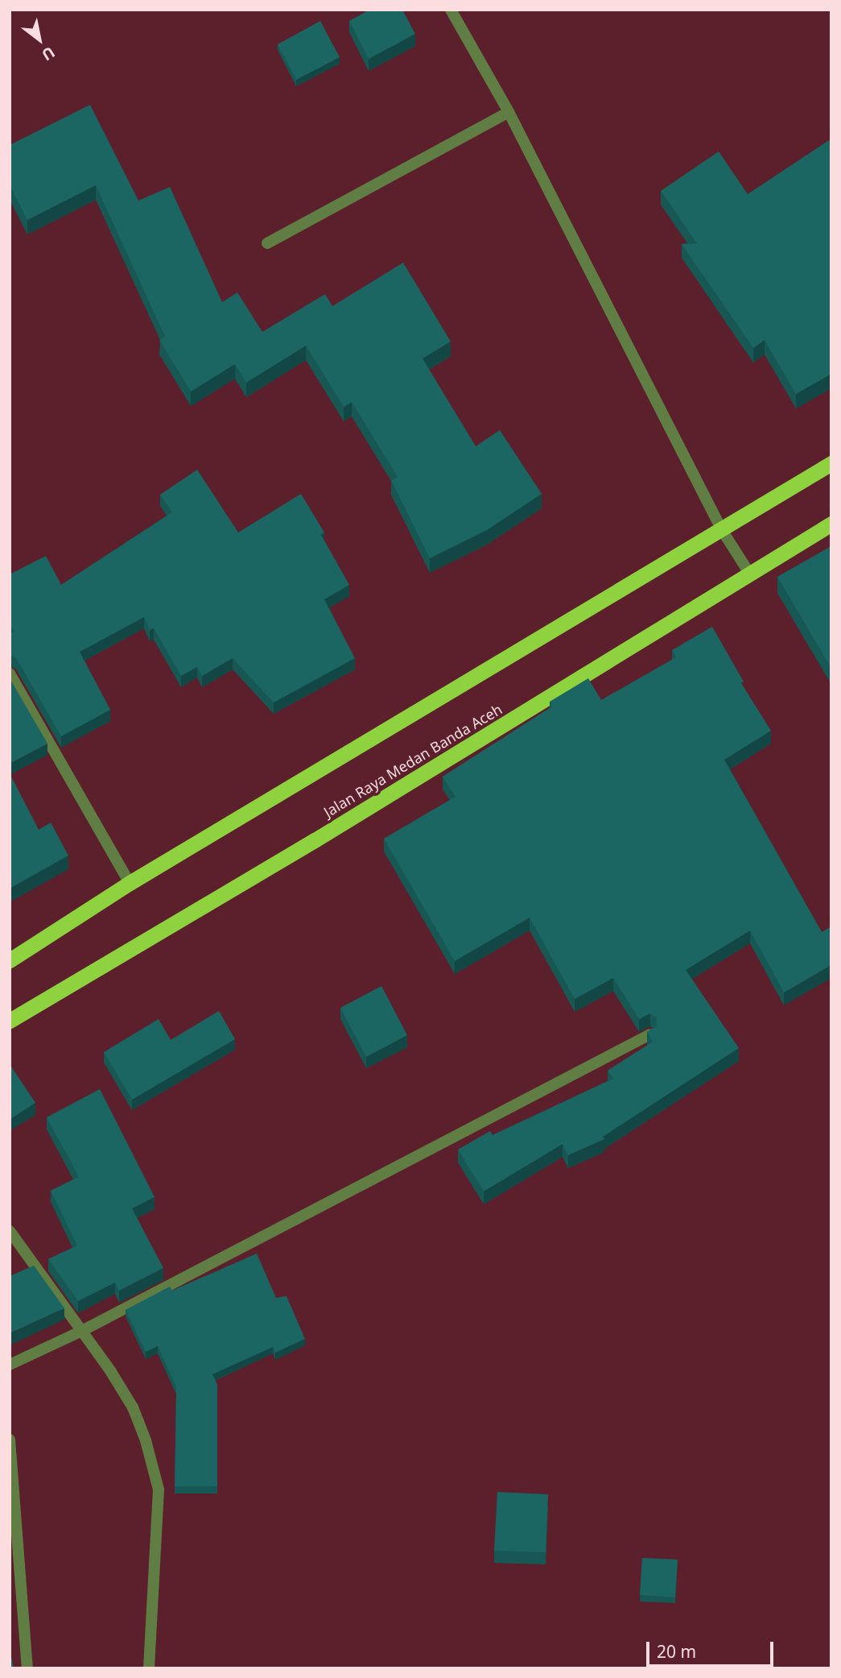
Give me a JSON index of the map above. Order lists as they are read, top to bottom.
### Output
{
  "streets": {
    "highway": ["Jalan Raya Medan Banda Aceh"]
  },
  "scale_bar": "20 m",
  "north": "bottom right"
}
